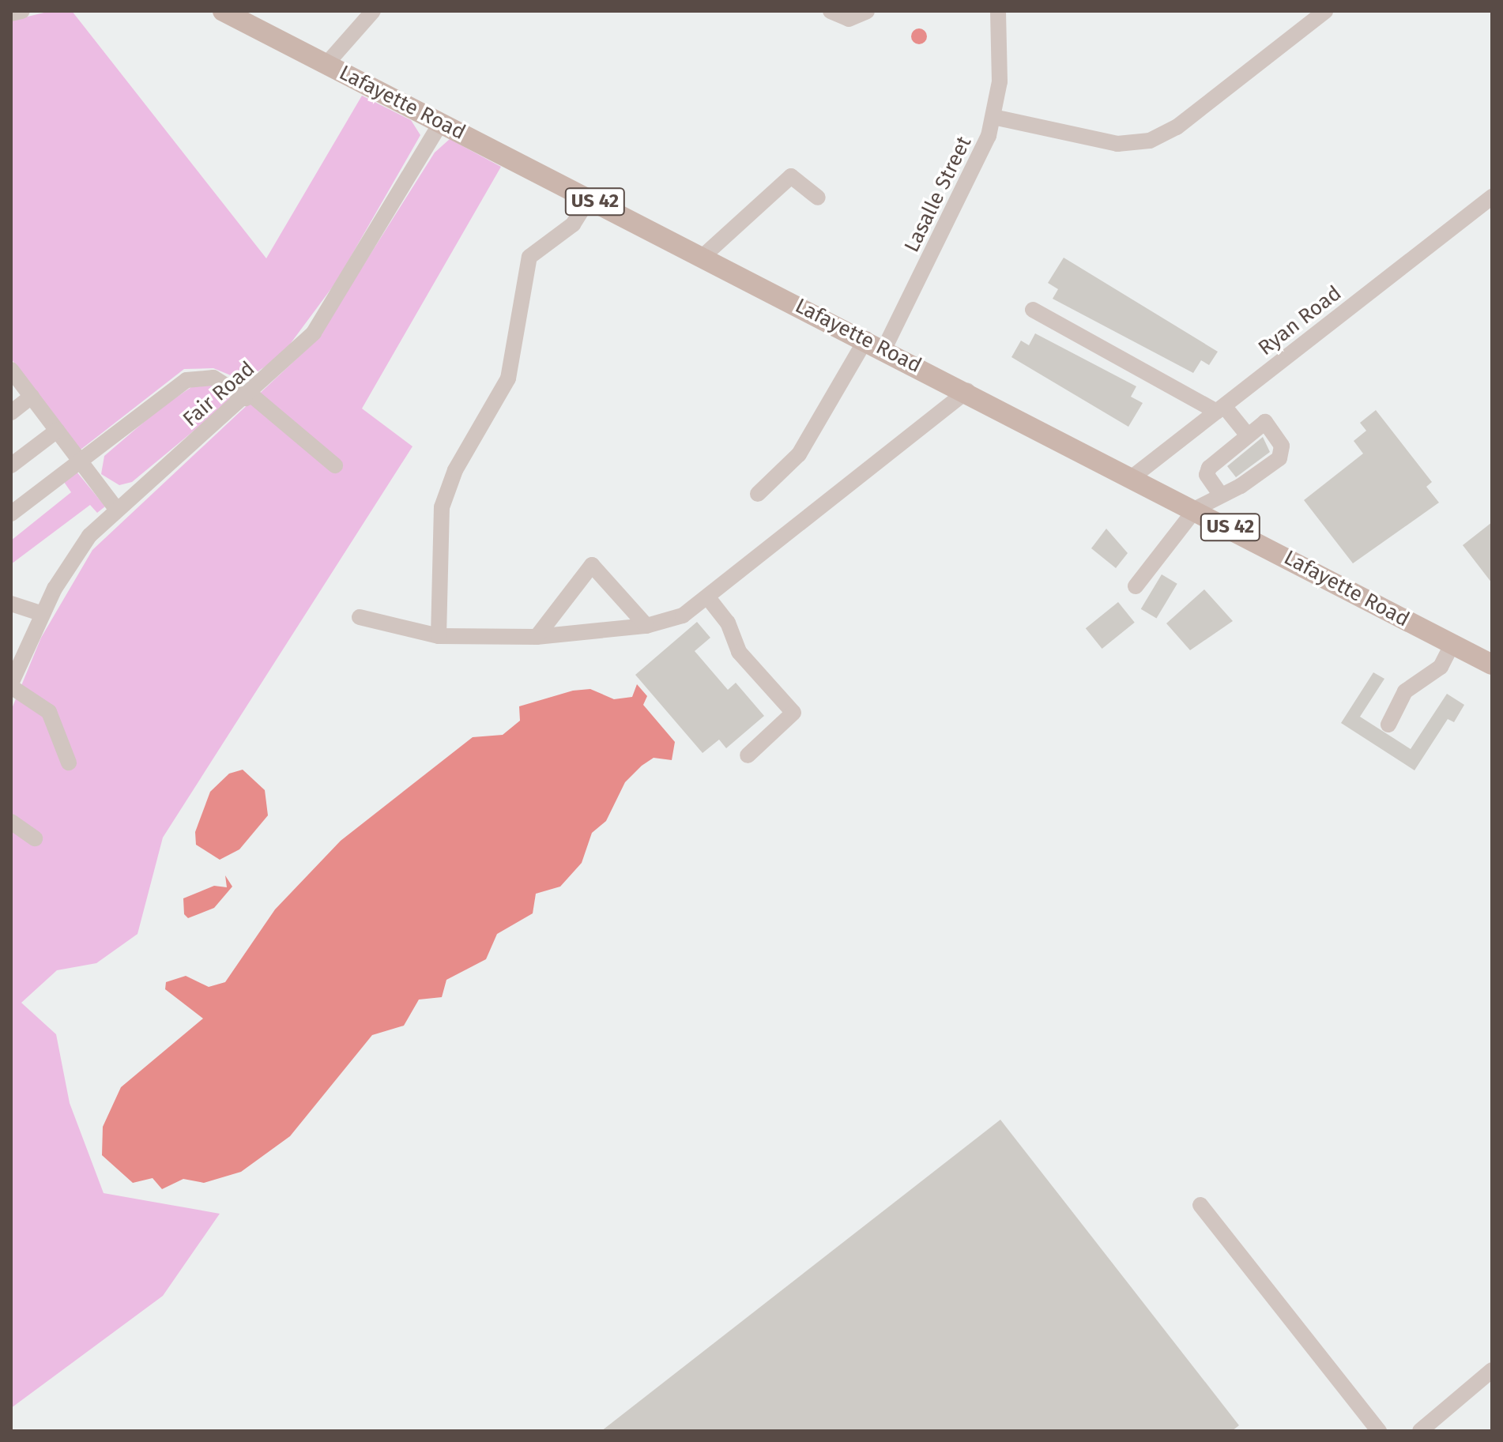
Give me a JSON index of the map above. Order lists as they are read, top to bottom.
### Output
{
  "streets": {
    "main road": ["Lafayette Road", "US 42"],
    "street": ["Lasalle Street", "Ryan Road", "Fair Road"]
  },
  "crossings": [
    ["Lafayette Road", "Lasalle Street"],
    ["Lafayette Road", "Ryan Road"],
    ["Lafayette Road", "Fair Road"]
  ]
}
